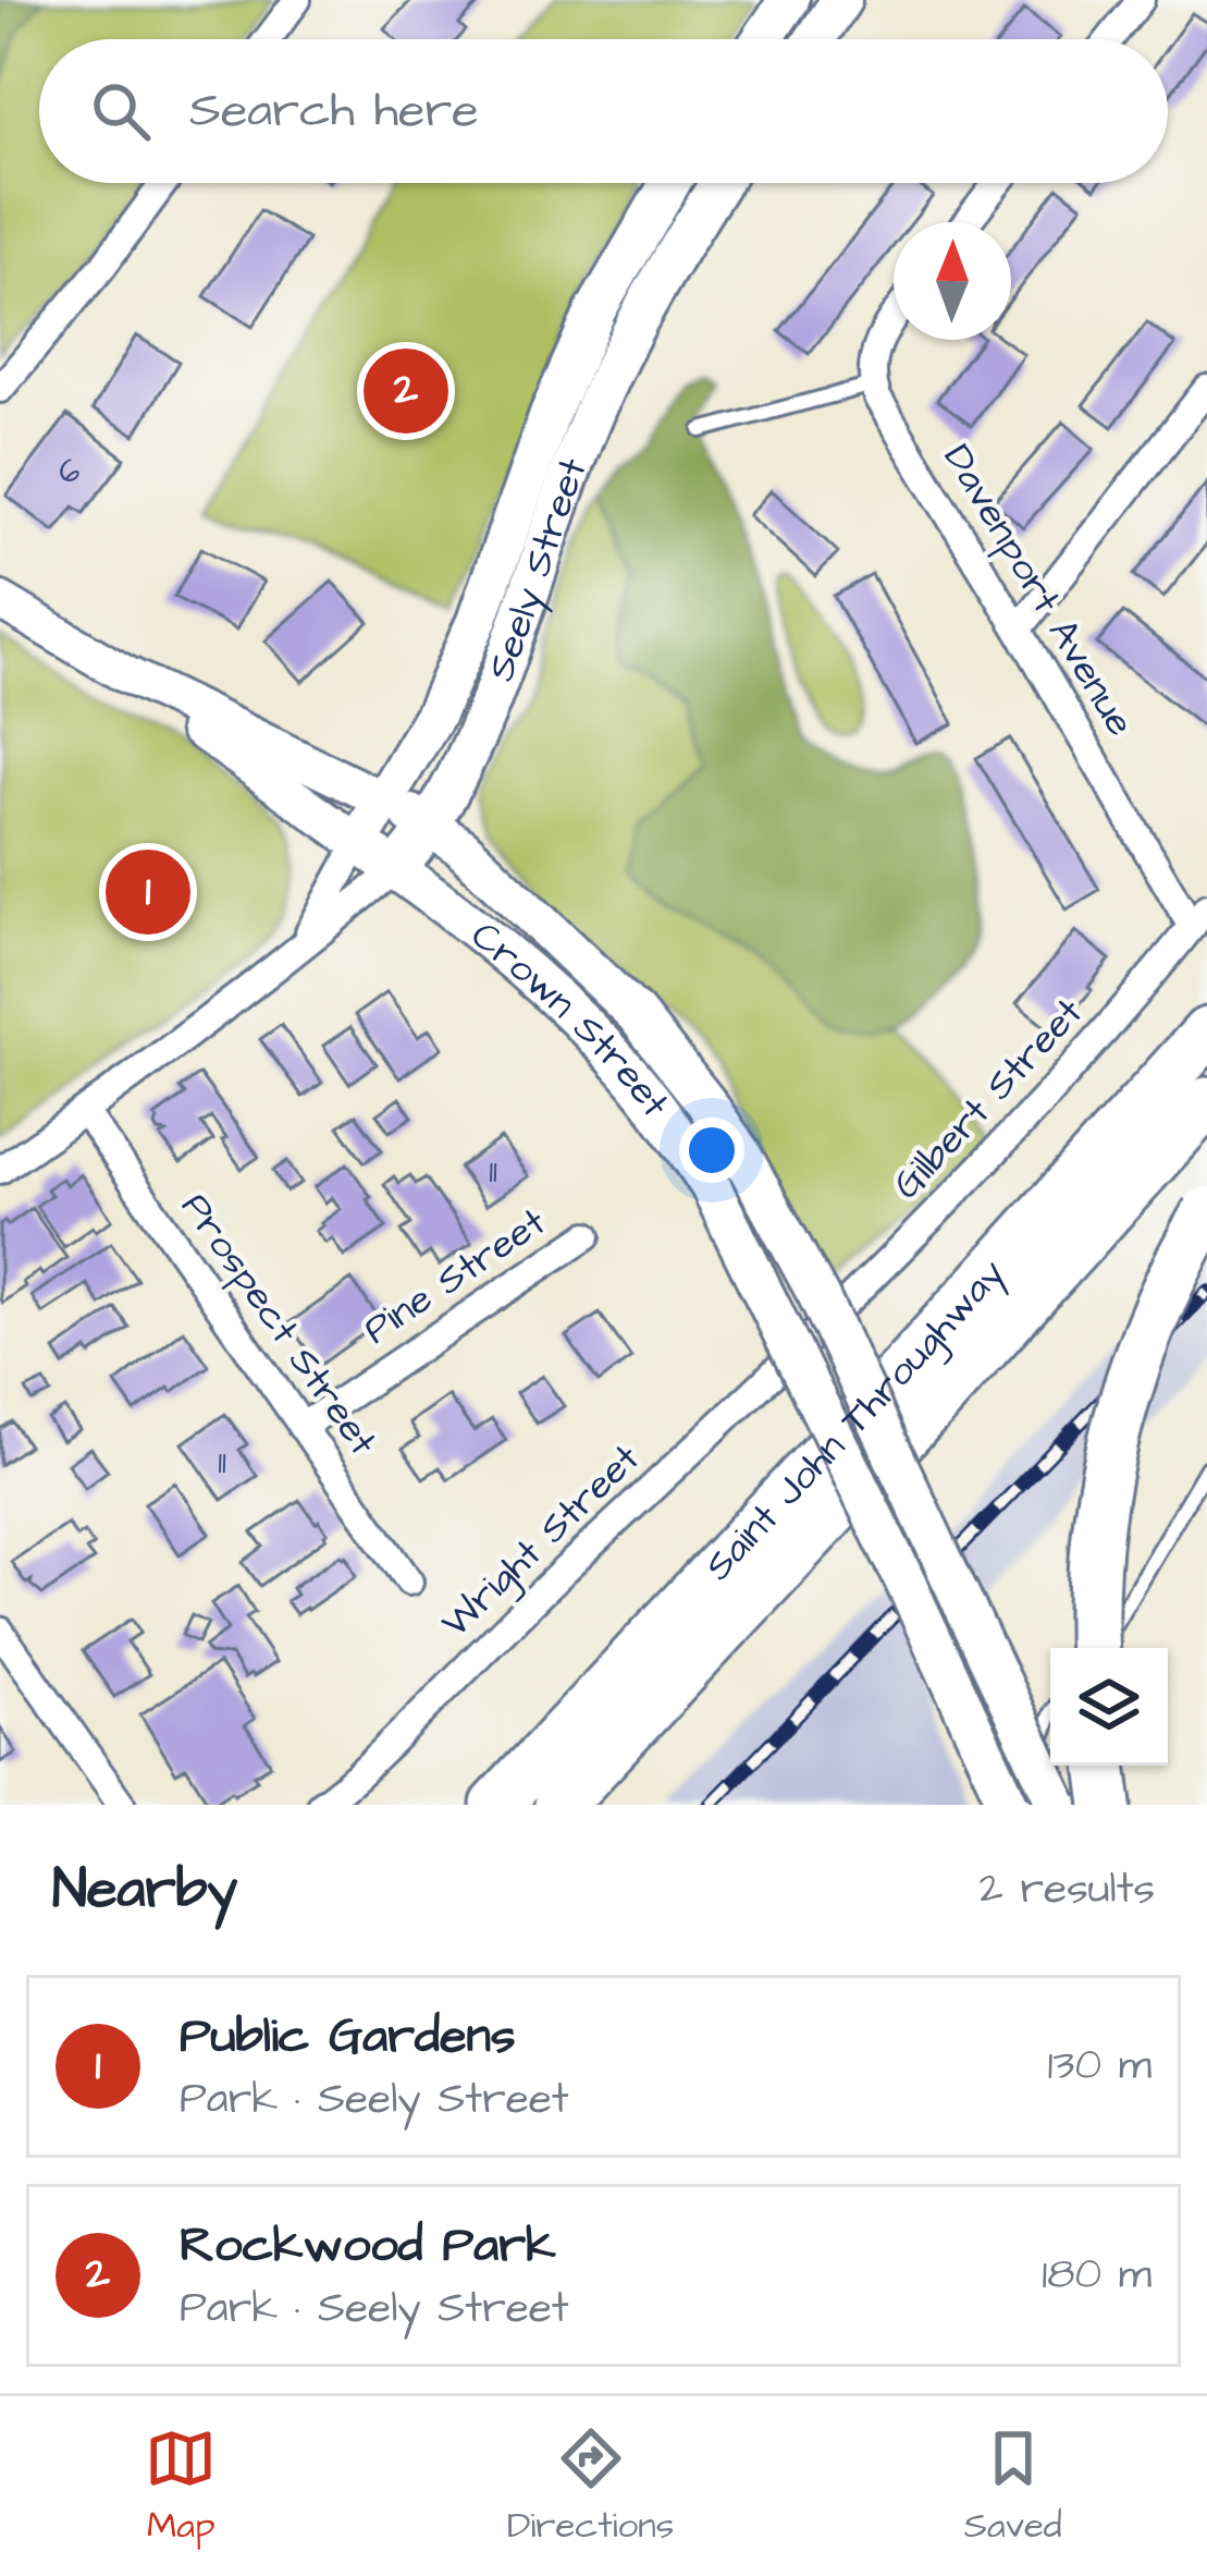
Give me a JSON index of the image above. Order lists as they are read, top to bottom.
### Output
{
  "streets": {
    "highway": ["Saint John Throughway"],
    "main road": ["Seely Street", "Crown Street"],
    "street": [
      "Davenport Avenue",
      "Gilbert Street",
      "Pine Street",
      "Prospect Street",
      "Wright Street"
    ]
  },
  "crossings": [
    ["Seely Street", "Crown Street"],
    ["Seely Street", "Prospect Street"],
    ["Davenport Avenue", "Gilbert Street"],
    ["Gilbert Street", "Wright Street"],
    ["Pine Street", "Prospect Street"]
  ],
  "house_numbers": ["6", "11", "11"],
  "north": "top",
  "page": {
    "search": "Search here",
    "pins": ["2", "1"],
    "heading": ["Nearby", "2 results"],
    "list": [
      {
        "mark": "1",
        "name": "Public Gardens",
        "note": "Park · Seely Street",
        "value": "130 m"
      },
      {
        "mark": "2",
        "name": "Rockwood Park",
        "note": "Park · Seely Street",
        "value": "180 m"
      }
    ],
    "nav": ["Map", "Directions", "Saved"]
  }
}
